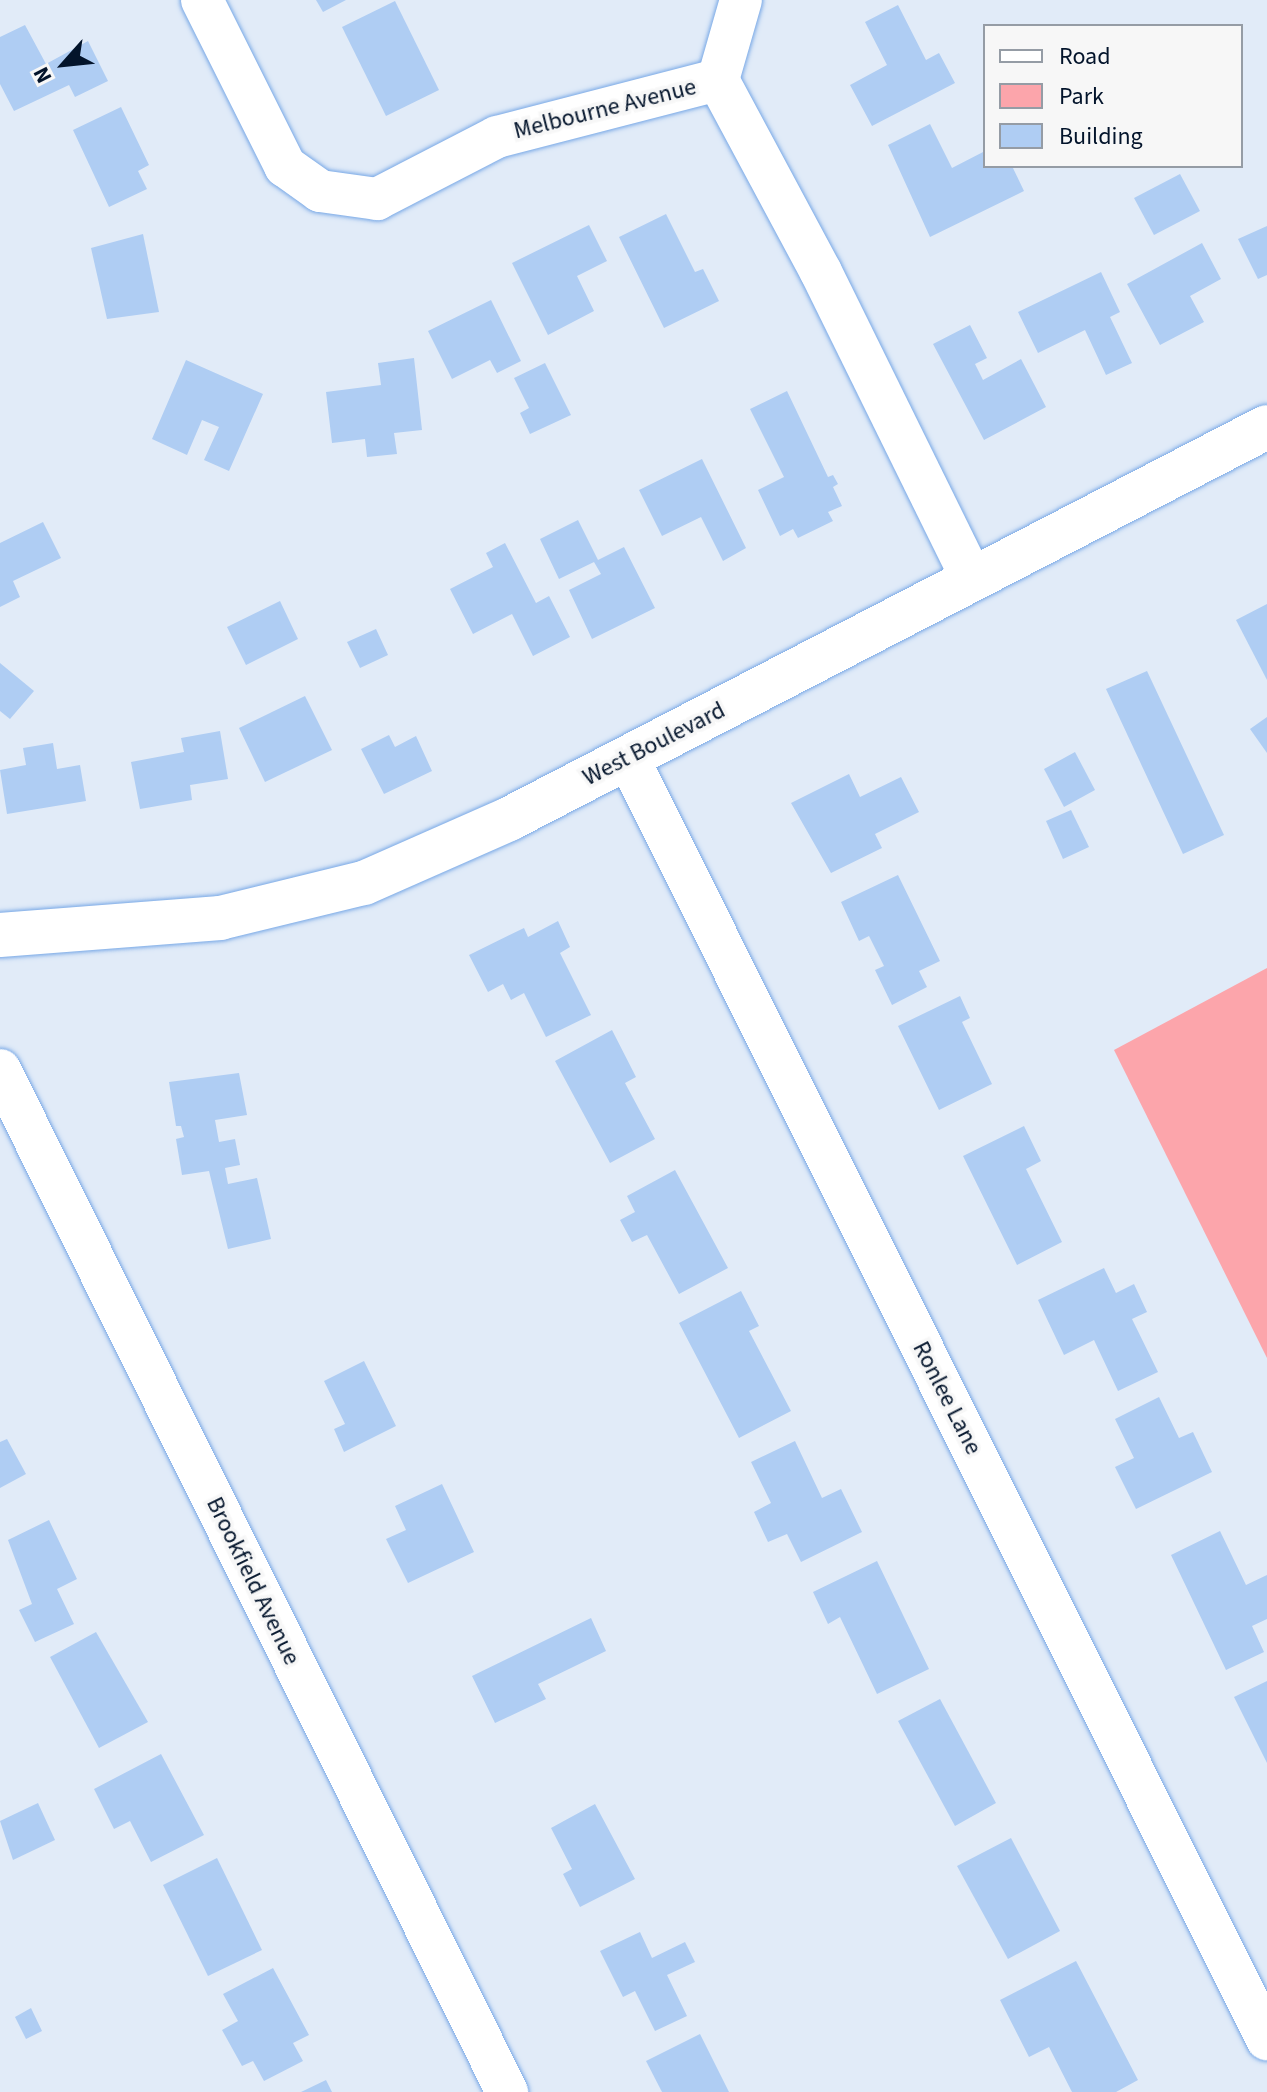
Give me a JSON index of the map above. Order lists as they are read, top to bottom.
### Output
{
  "streets": {
    "street": [
      "Melbourne Avenue",
      "West Boulevard",
      "Ronlee Lane",
      "Brookfield Avenue"
    ]
  },
  "crossings": [
    ["Melbourne Avenue", "West Boulevard"],
    ["West Boulevard", "Ronlee Lane"]
  ],
  "legend": ["Road", "Park", "Building"],
  "north": "bottom left"
}
